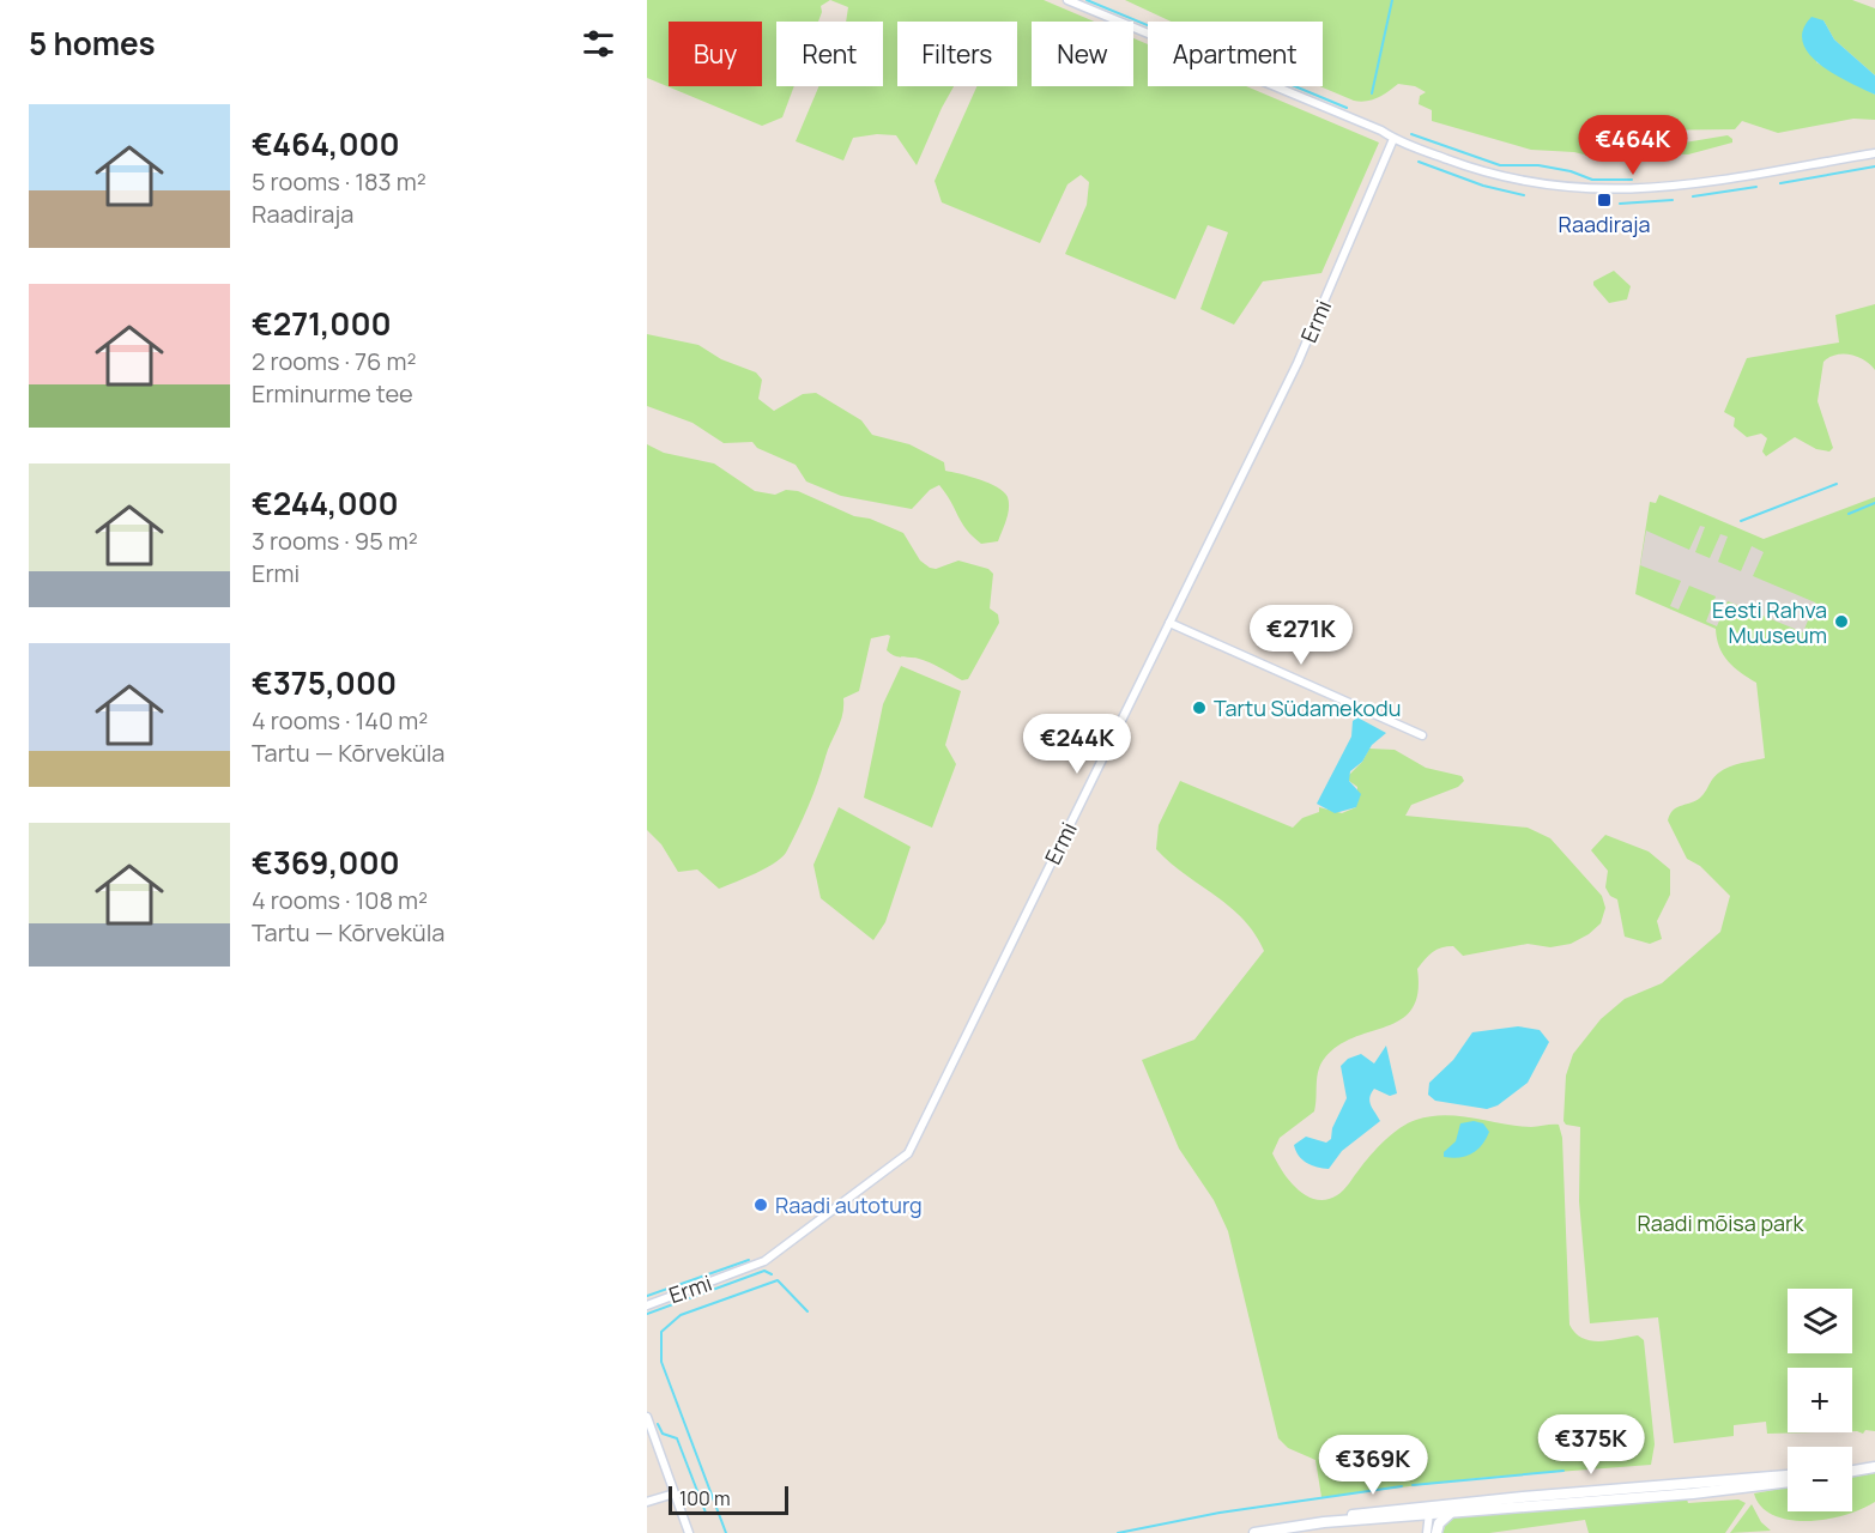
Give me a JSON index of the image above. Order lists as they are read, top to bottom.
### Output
{
  "streets": {
    "street": ["Ermi"]
  },
  "parks": ["Raadi mõisa park"],
  "places": {
    "transit": ["Raadiraja"],
    "other": ["Eesti Rahva Muuseum", "Tartu Südamekodu", "Raadi autoturg"]
  },
  "scale_bar": "100 m",
  "page": {
    "heading": "5 homes",
    "chip": [
      "Buy",
      "Rent",
      "Filters",
      "New",
      "Apartment"
    ],
    "list": [
      {
        "name": "€464,000",
        "note": "5 rooms · 183 m² · Raadiraja"
      },
      {
        "name": "€271,000",
        "note": "2 rooms · 76 m² · Erminurme tee"
      },
      {
        "name": "€244,000",
        "note": "3 rooms · 95 m² · Ermi"
      },
      {
        "name": "€375,000",
        "note": "4 rooms · 140 m² · Tartu — Kõrveküla"
      },
      {
        "name": "€369,000",
        "note": "4 rooms · 108 m² · Tartu — Kõrveküla"
      }
    ],
    "price": [
      "€464K",
      "€271K",
      "€244K",
      "€375K",
      "€369K"
    ],
    "map_buttons": ["+", "−"],
    "scale": "100 m"
  }
}
